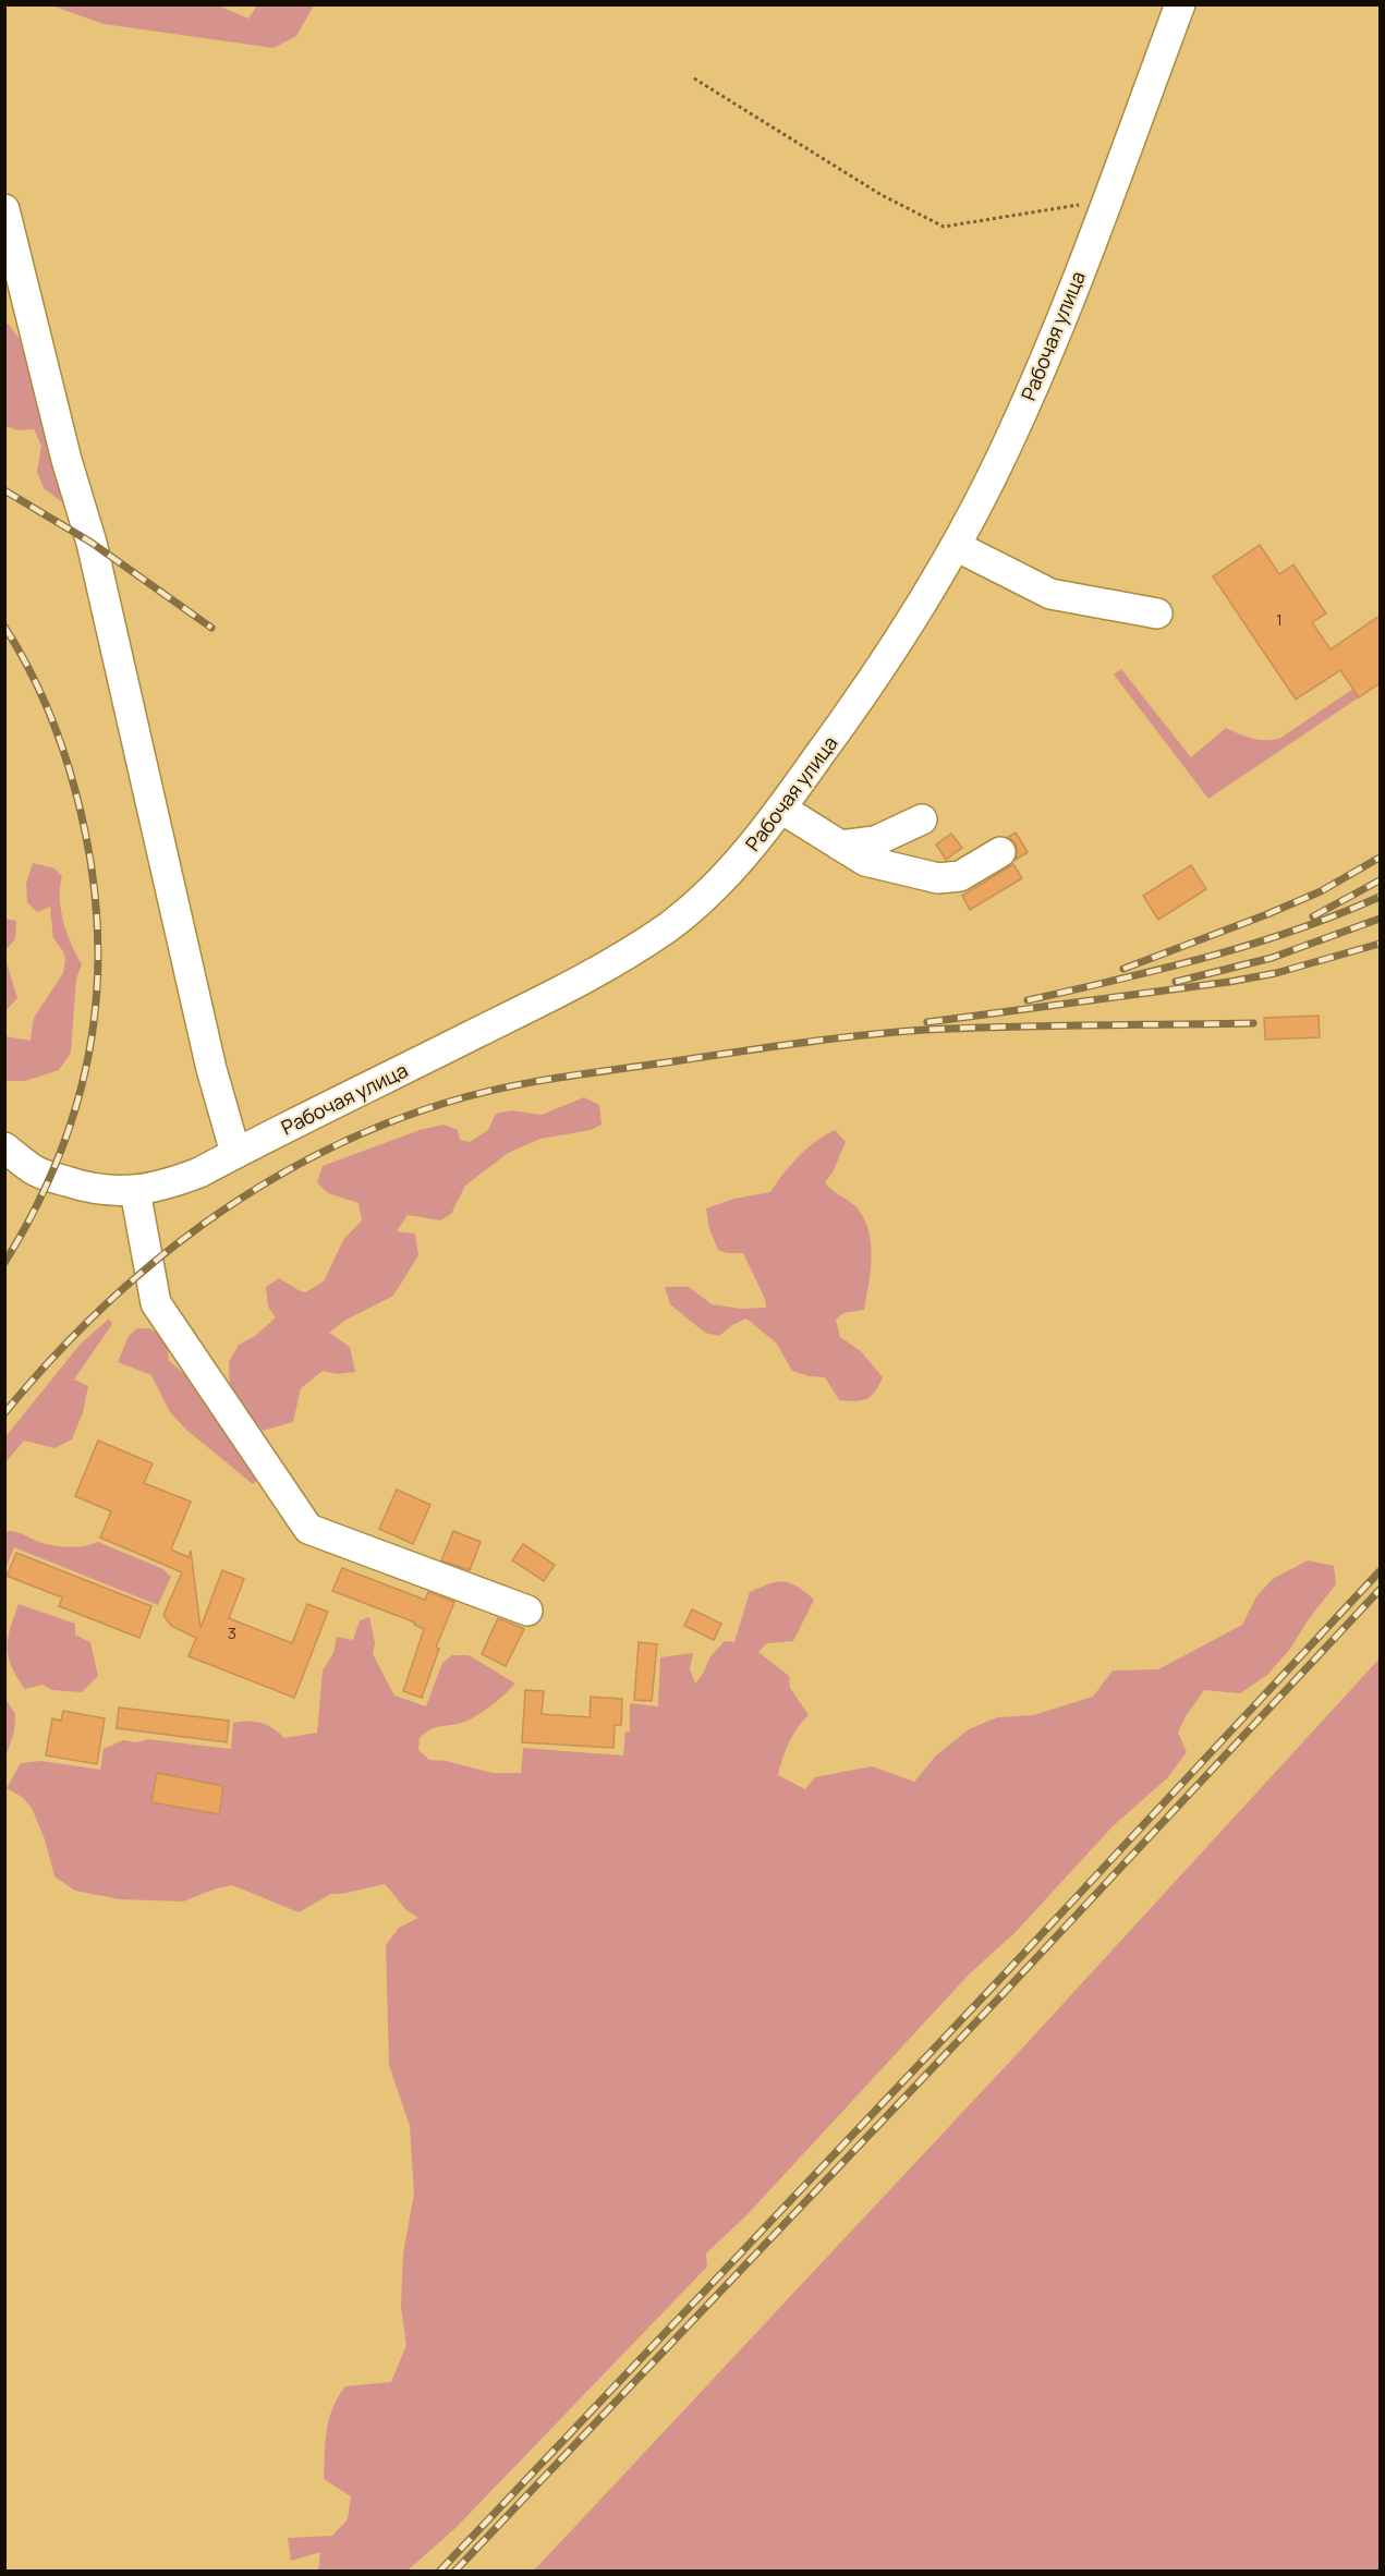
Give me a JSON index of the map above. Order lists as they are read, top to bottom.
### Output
{
  "streets": {
    "street": ["Рабочая улица"]
  },
  "house_numbers": ["1", "3"]
}
